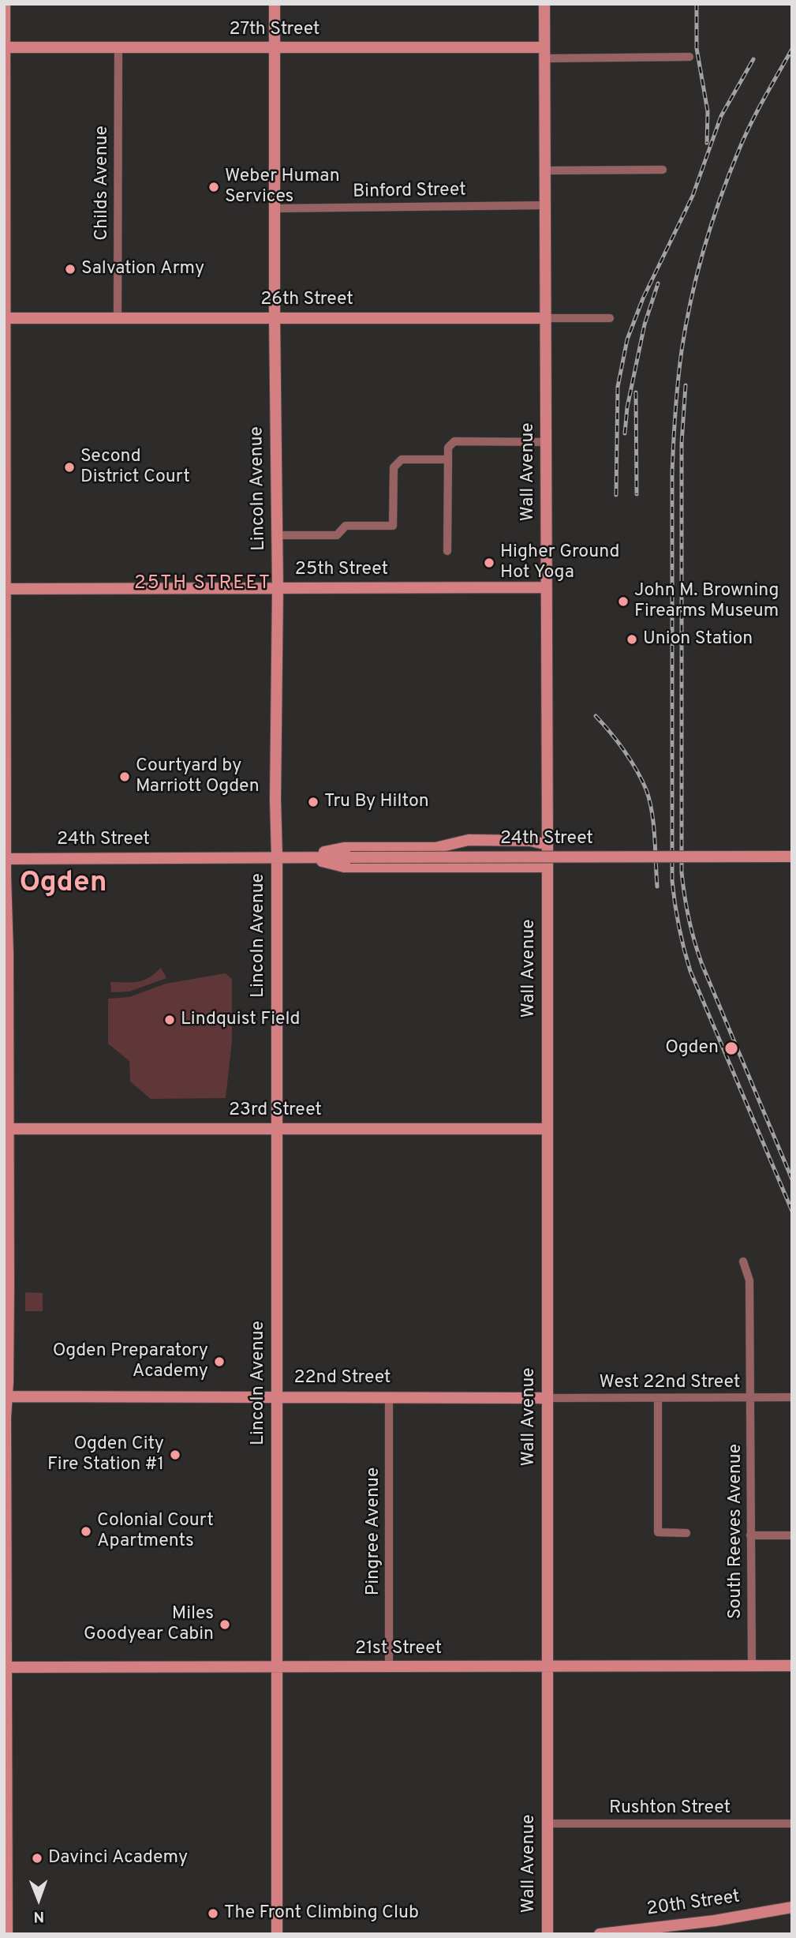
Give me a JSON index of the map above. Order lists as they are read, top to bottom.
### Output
{
  "streets": {
    "street": [
      "27th Street",
      "Childs Avenue",
      "Binford Street",
      "26th Street",
      "Wall Avenue",
      "Lincoln Avenue",
      "25th Street",
      "24th Street",
      "23rd Street",
      "22nd Street",
      "West 22nd Street",
      "Pingree Avenue",
      "South Reeves Avenue",
      "21st Street",
      "Rushton Street",
      "20th Street"
    ]
  },
  "crossings": [
    ["27th Street", "Childs Avenue"],
    ["27th Street", "Wall Avenue"],
    ["27th Street", "Lincoln Avenue"],
    ["Childs Avenue", "26th Street"],
    ["Binford Street", "Wall Avenue"],
    ["Binford Street", "Lincoln Avenue"],
    ["26th Street", "Wall Avenue"],
    ["26th Street", "Lincoln Avenue"],
    ["Wall Avenue", "25th Street"],
    ["Wall Avenue", "24th Street"],
    ["Wall Avenue", "23rd Street"],
    ["Wall Avenue", "22nd Street"],
    ["Wall Avenue", "West 22nd Street"],
    ["Wall Avenue", "21st Street"],
    ["Wall Avenue", "Rushton Street"],
    ["Lincoln Avenue", "25th Street"],
    ["Lincoln Avenue", "24th Street"],
    ["Lincoln Avenue", "23rd Street"],
    ["Lincoln Avenue", "22nd Street"],
    ["Lincoln Avenue", "21st Street"],
    ["22nd Street", "West 22nd Street"],
    ["22nd Street", "Pingree Avenue"],
    ["West 22nd Street", "South Reeves Avenue"],
    ["Pingree Avenue", "21st Street"],
    ["South Reeves Avenue", "21st Street"]
  ],
  "districts": ["25TH STREET", "Ogden"],
  "places": [
    "Weber Human Services",
    "Salvation Army",
    "Second District Court",
    "Higher Ground Hot Yoga",
    "John M. Browning Firearms Museum",
    "Union Station",
    "Courtyard by Marriott Ogden",
    "Tru By Hilton",
    "Lindquist Field",
    "Ogden",
    "Ogden Preparatory Academy",
    "Ogden City Fire Station #1",
    "Colonial Court Apartments",
    "Miles Goodyear Cabin",
    "Davinci Academy",
    "The Front Climbing Club"
  ],
  "north": "bottom"
}
